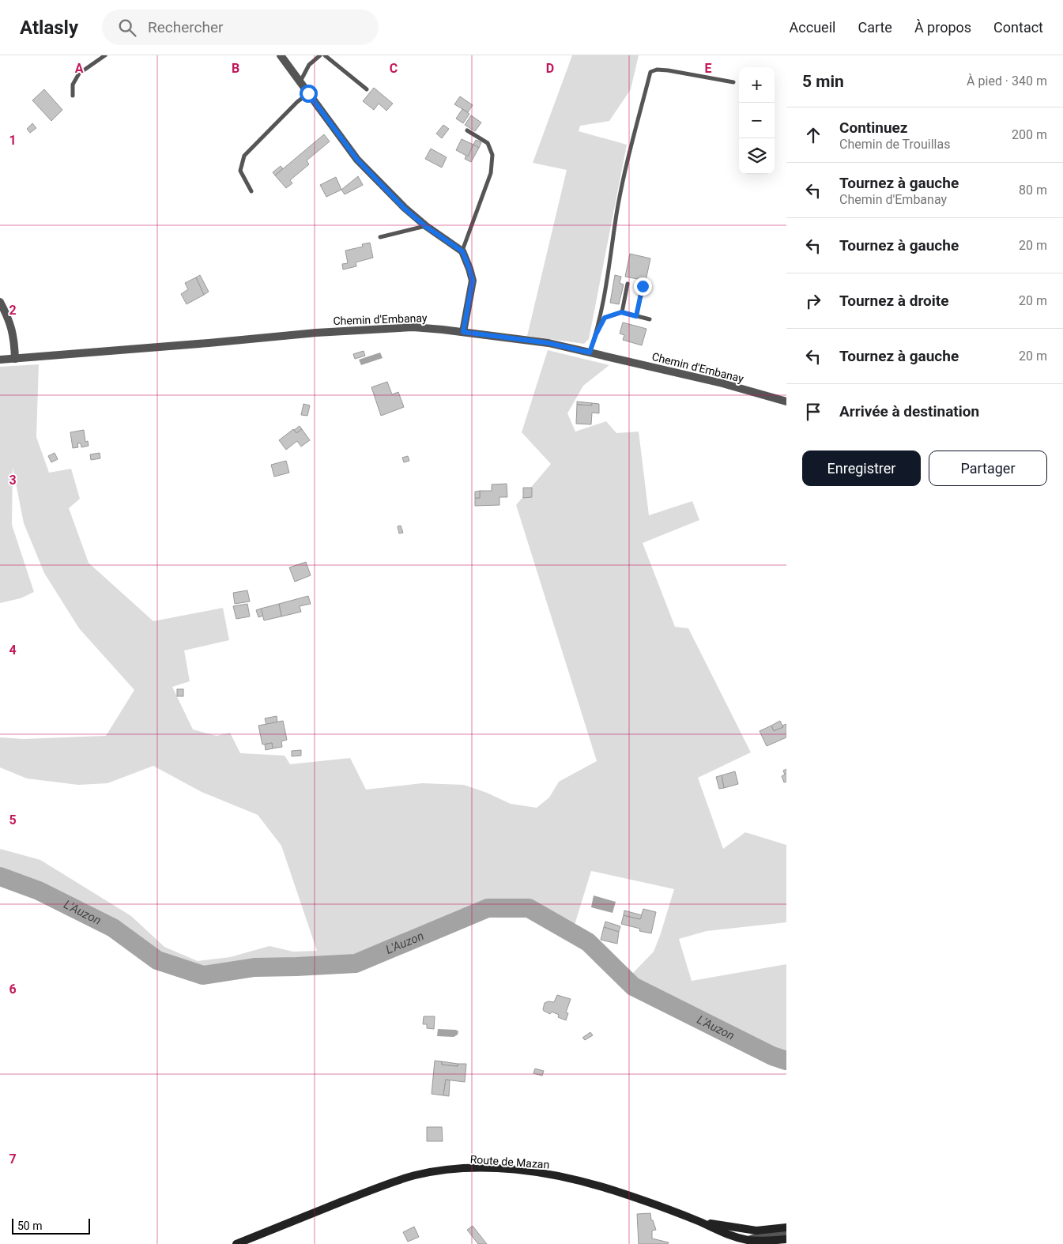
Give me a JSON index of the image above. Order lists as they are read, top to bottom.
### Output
{
  "streets": {
    "main road": ["Route de Mazan"],
    "street": ["Chemin d'Embanay"]
  },
  "water": ["L'Auzon"],
  "scale_bar": "50 m",
  "page": {
    "header": "Atlasly",
    "search": "Rechercher",
    "nav": [
      "Accueil",
      "Carte",
      "À propos",
      "Contact"
    ],
    "heading": ["5 min", "À pied · 340 m"],
    "map_buttons": ["+", "−"],
    "list": [
      ["Continuez", "Chemin de Trouillas", "200 m"],
      ["Tournez à gauche", "Chemin d'Embanay", "80 m"],
      ["Tournez à gauche", "20 m"],
      ["Tournez à droite", "20 m"],
      ["Tournez à gauche", "20 m"],
      "Arrivée à destination"
    ],
    "buttons": ["Enregistrer", "Partager"],
    "scale": "50 m"
  },
  "grid": {
    "columns": [
      "A",
      "B",
      "C",
      "D",
      "E"
    ],
    "rows": [
      "1",
      "2",
      "3",
      "4",
      "5",
      "6",
      "7"
    ]
  }
}
